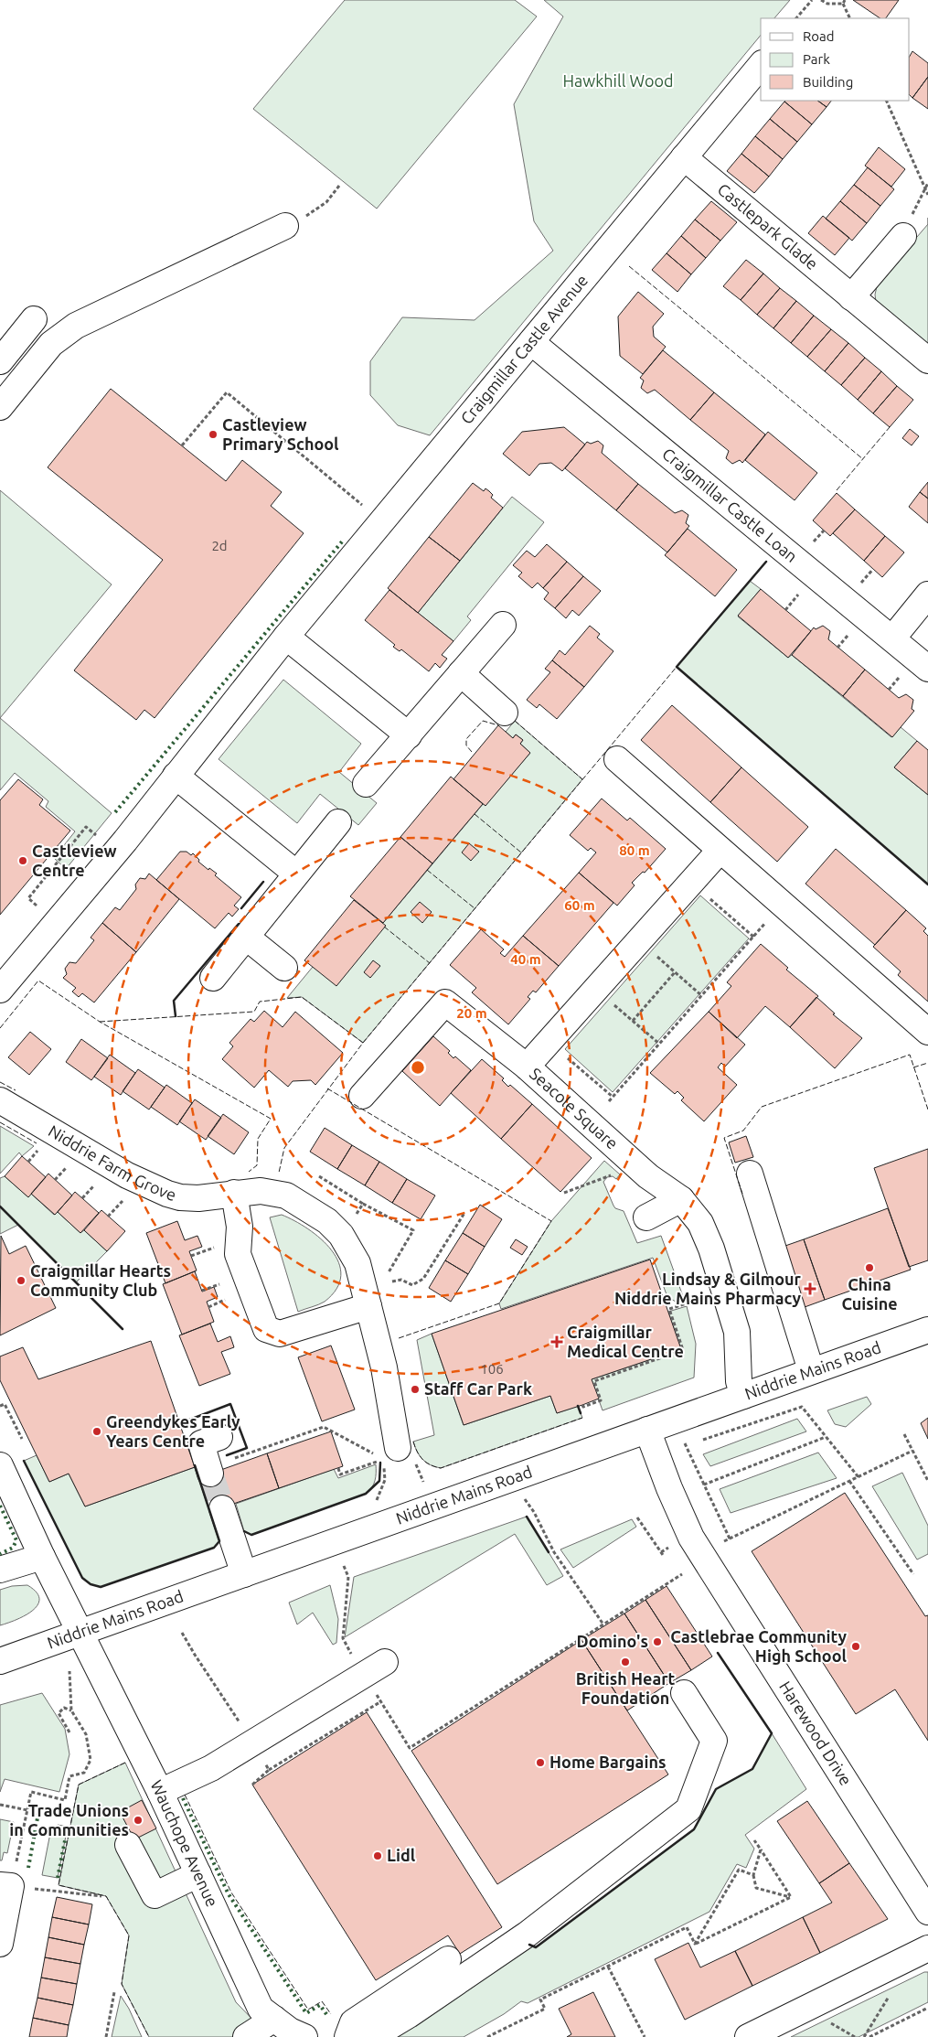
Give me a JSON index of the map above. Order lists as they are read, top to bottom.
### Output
{
  "streets": {
    "street": [
      "Castlepark Glade",
      "Craigmillar Castle Avenue",
      "Craigmillar Castle Loan",
      "Seacole Square",
      "Niddrie Farm Grove",
      "Niddrie Mains Road",
      "Harewood Drive",
      "Wauchope Avenue"
    ]
  },
  "crossings": [
    ["Castlepark Glade", "Craigmillar Castle Avenue"],
    ["Craigmillar Castle Avenue", "Craigmillar Castle Loan"],
    ["Seacole Square", "Niddrie Mains Road"],
    ["Niddrie Mains Road", "Harewood Drive"],
    ["Niddrie Mains Road", "Wauchope Avenue"]
  ],
  "parks": ["Hawkhill Wood"],
  "places": {
    "other": [
      "Castleview Primary School",
      "Castleview Centre",
      "China Cuisine",
      "Craigmillar Hearts Community Club",
      "Staff Car Park",
      "Greendykes Early Years Centre",
      "Domino's",
      "Castlebrae Community High School",
      "British Heart Foundation",
      "Home Bargains",
      "Trade Unions in Communities",
      "Lidl"
    ],
    "health": ["Lindsay & Gilmour Niddrie Mains Pharmacy", "Craigmillar Medical Centre"]
  },
  "house_numbers": ["2d", "106"],
  "legend": ["Road", "Park", "Building"],
  "rings": [
    "80 m",
    "60 m",
    "40 m",
    "20 m"
  ]
}
